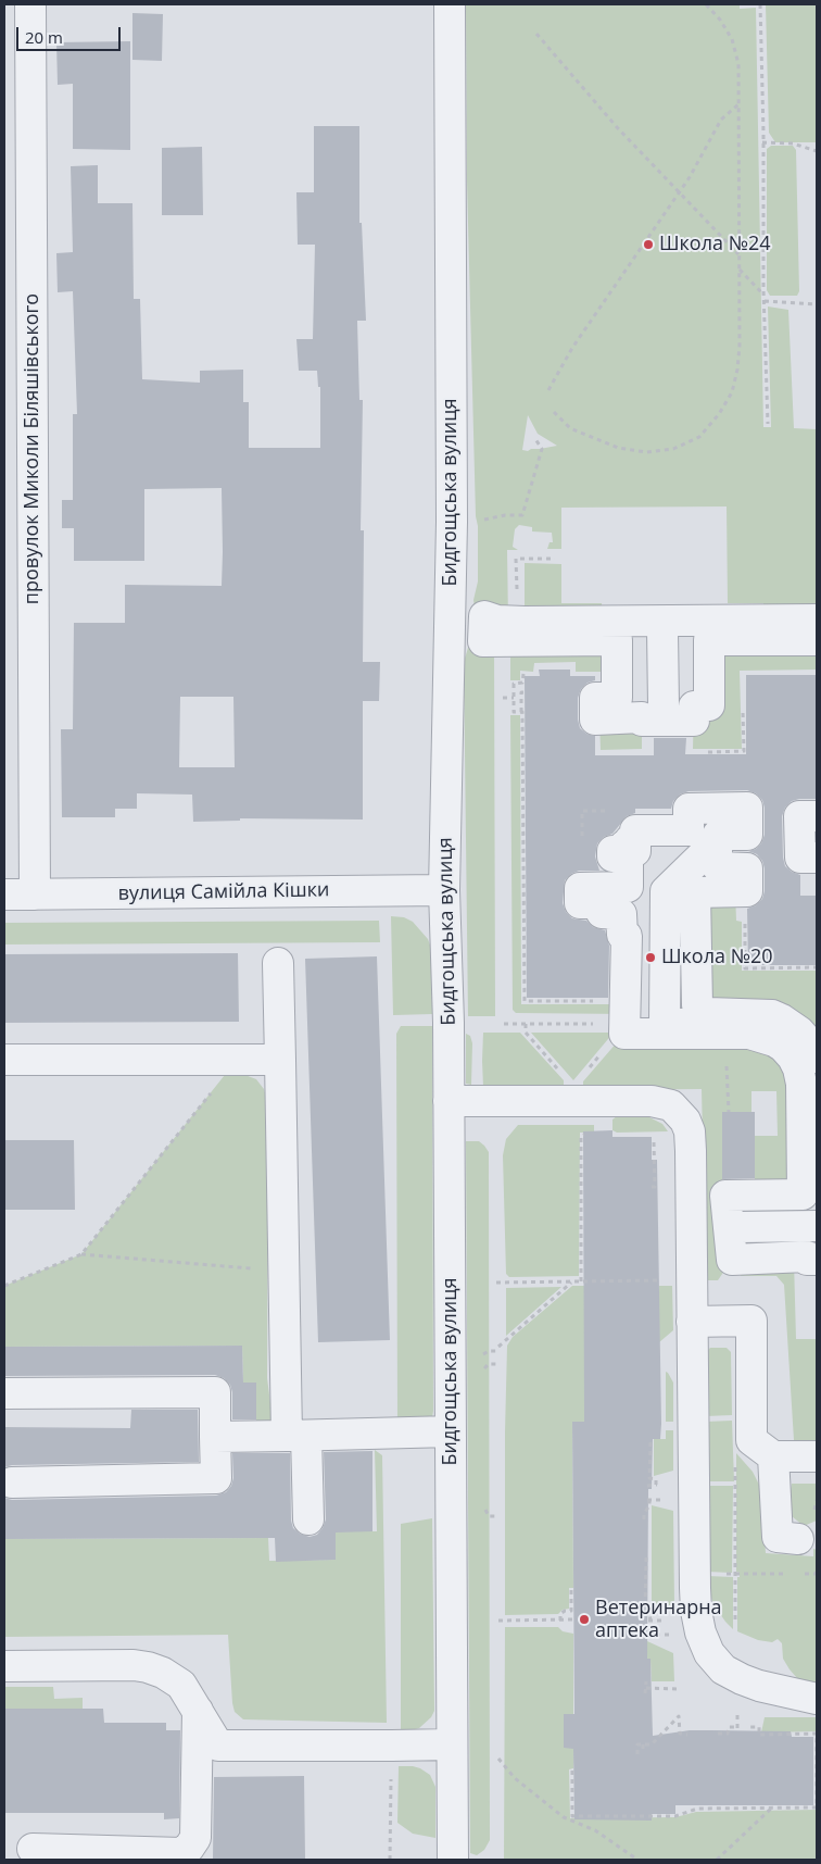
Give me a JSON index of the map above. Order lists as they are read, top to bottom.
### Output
{
  "streets": {
    "street": ["провулок Миколи Біляшівського", "Бидгощська вулиця", "вулиця Самійла Кішки"]
  },
  "crossings": [
    ["провулок Миколи Біляшівського", "вулиця Самійла Кішки"],
    ["Бидгощська вулиця", "вулиця Самійла Кішки"]
  ],
  "places": ["Школа №24", "Школа №20", "Ветеринарна аптека"],
  "scale_bar": "20 m"
}
